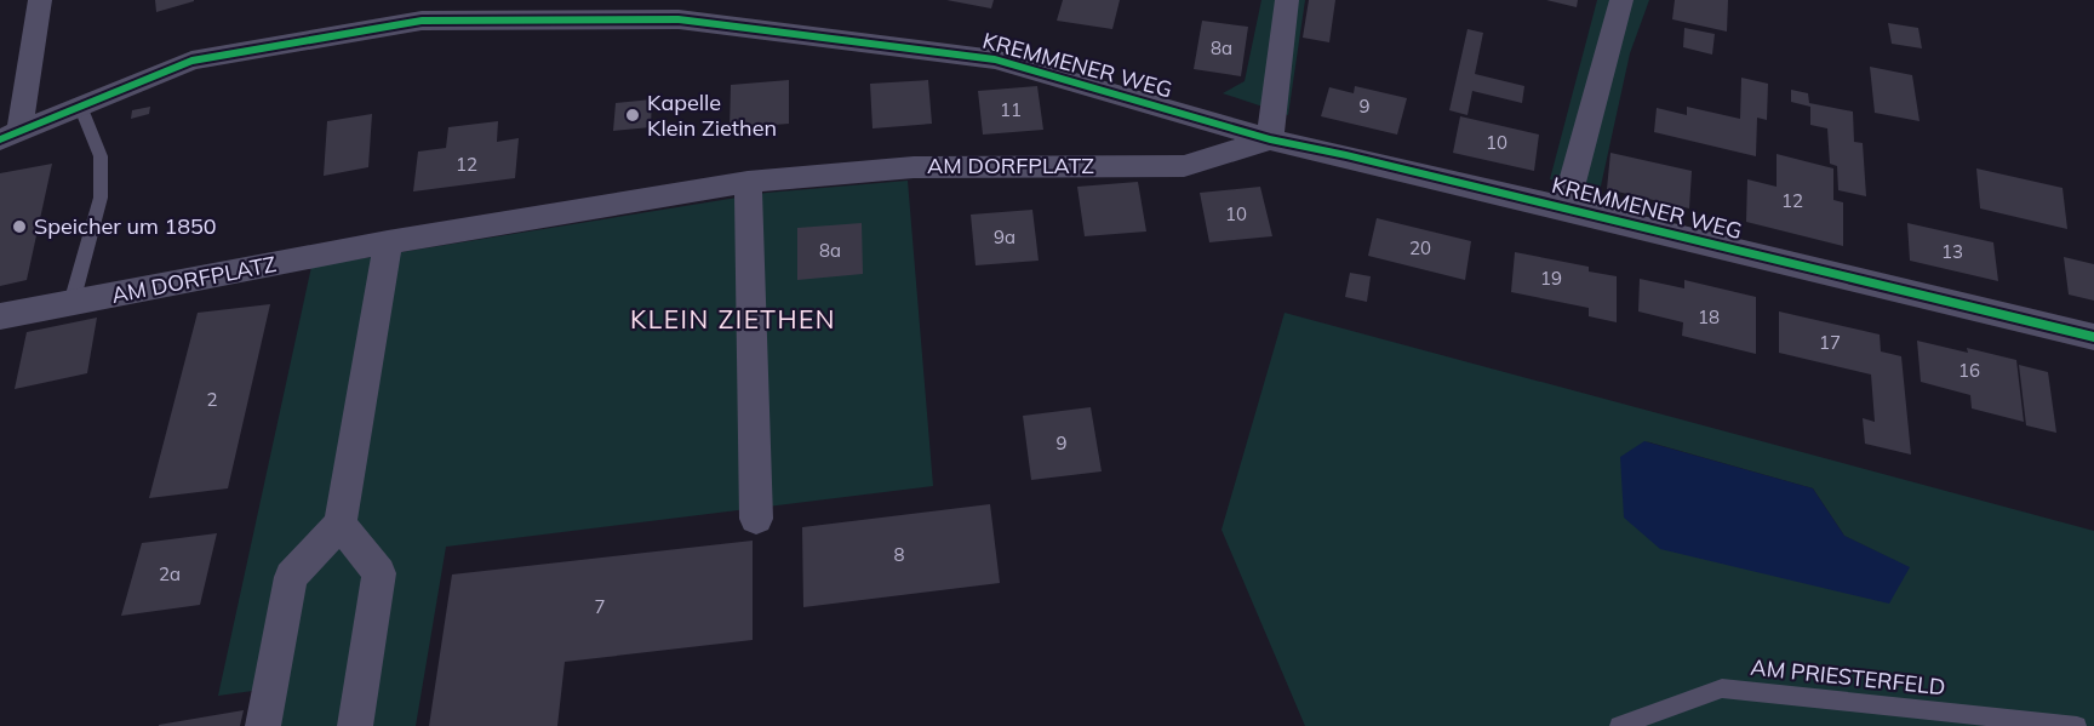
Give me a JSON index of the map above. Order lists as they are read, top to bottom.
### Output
{
  "streets": {
    "street": ["KREMMENER WEG", "AM DORFPLATZ"],
    "lane": ["AM PRIESTERFELD"]
  },
  "crossings": [
    ["KREMMENER WEG", "AM DORFPLATZ"]
  ],
  "districts": ["KLEIN ZIETHEN"],
  "places": ["Kapelle Klein Ziethen", "Speicher um 1850"],
  "house_numbers": [
    "8a",
    "9",
    "11",
    "10",
    "12",
    "12",
    "10",
    "9a",
    "20",
    "8a",
    "13",
    "19",
    "18",
    "17",
    "16",
    "2",
    "9",
    "8",
    "2a",
    "7"
  ]
}
